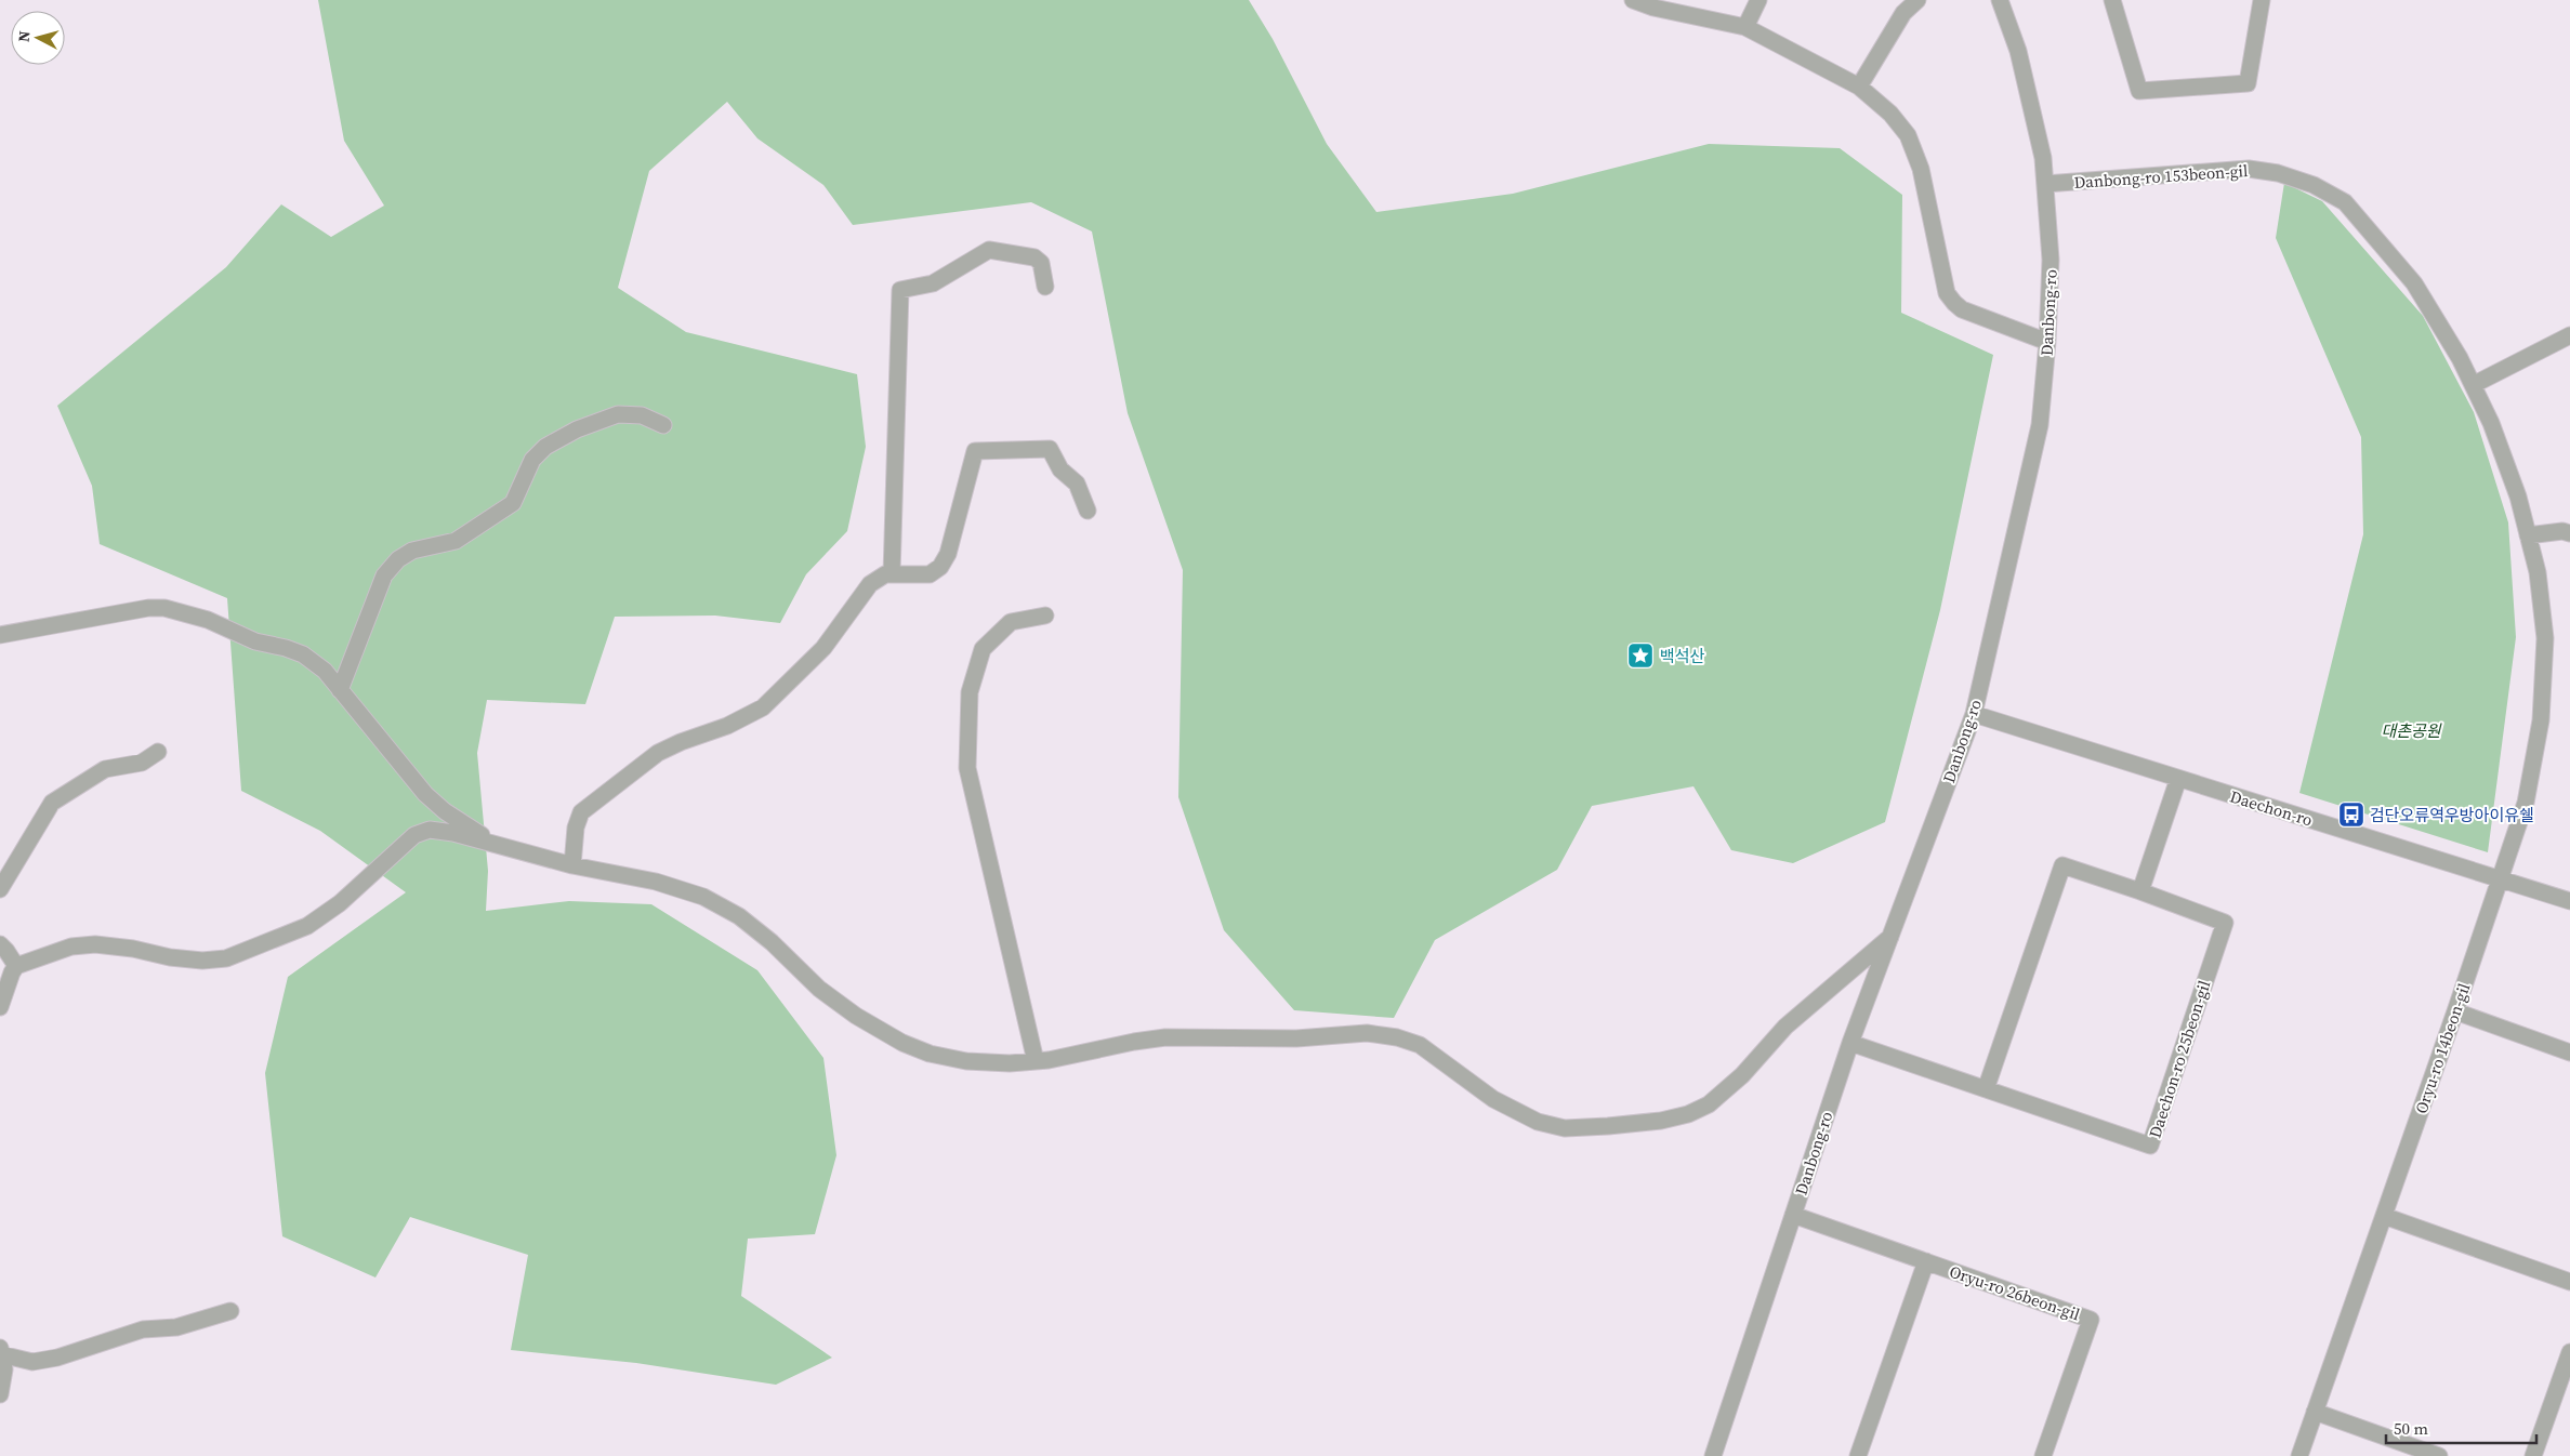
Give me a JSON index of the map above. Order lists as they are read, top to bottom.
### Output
{
  "streets": {
    "street": [
      "Danbong-ro 153beon-gil",
      "Danbong-ro",
      "Daechon-ro",
      "Oryu-ro 14beon-gil",
      "Daechon-ro 25beon-gil",
      "Oryu-ro 26beon-gil"
    ]
  },
  "crossings": [
    ["Danbong-ro 153beon-gil", "Danbong-ro"],
    ["Danbong-ro 153beon-gil", "Daechon-ro"],
    ["Danbong-ro 153beon-gil", "Oryu-ro 14beon-gil"],
    ["Danbong-ro", "Daechon-ro"],
    ["Danbong-ro", "Daechon-ro 25beon-gil"],
    ["Danbong-ro", "Oryu-ro 26beon-gil"],
    ["Daechon-ro", "Oryu-ro 14beon-gil"]
  ],
  "parks": ["대촌공원"],
  "places": {
    "place": ["백석산"],
    "bus stop": ["검단오류역우방아이유쉘"]
  },
  "scale_bar": "50 m",
  "north": "left"
}
